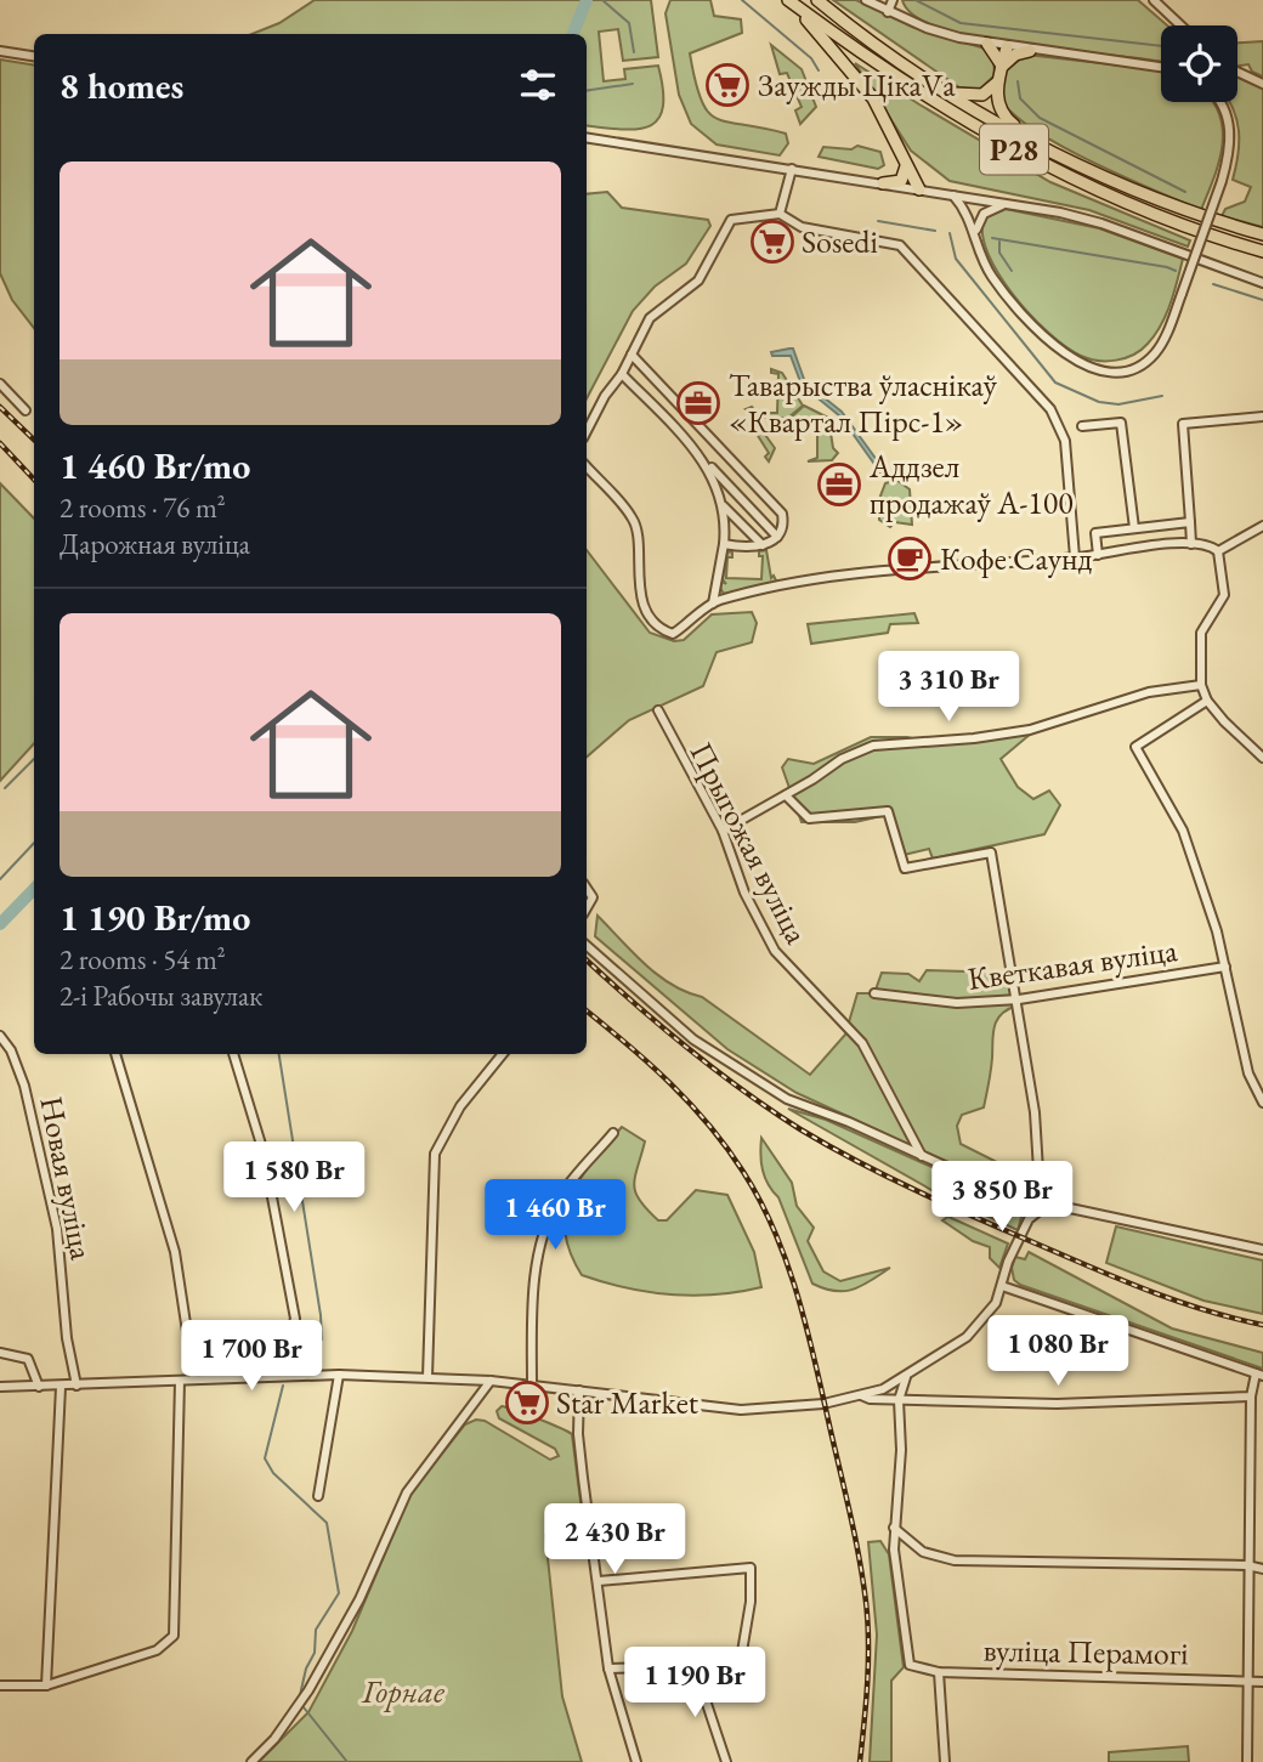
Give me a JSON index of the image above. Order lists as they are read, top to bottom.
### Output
{
  "streets": {
    "highway": ["Р28"],
    "street": [
      "Прыгожая вуліца",
      "Кветкавая вуліца",
      "Новая вуліца",
      "вуліца Перамогі"
    ]
  },
  "parks": ["Горнае"],
  "places": {
    "supermarket": ["Заужды ЦікаVа", "Sosedi", "Star Market"],
    "office": ["Таварыства ўласнікаў «Квартал Пірс-1»", "Аддзел продажаў А-100"],
    "cafe": ["Кофе Саунд"]
  },
  "page": {
    "heading": "8 homes",
    "list": [
      {
        "name": "1 460 Br/mo",
        "note": "2 rooms · 76 m² · Дарожная вуліца"
      },
      {
        "name": "1 190 Br/mo",
        "note": "2 rooms · 54 m² · 2-і Рабочы завулак"
      }
    ],
    "price": [
      "3 310 Br",
      "1 580 Br",
      "3 850 Br",
      "1 460 Br",
      "1 080 Br",
      "1 700 Br",
      "2 430 Br",
      "1 190 Br"
    ]
  }
}
